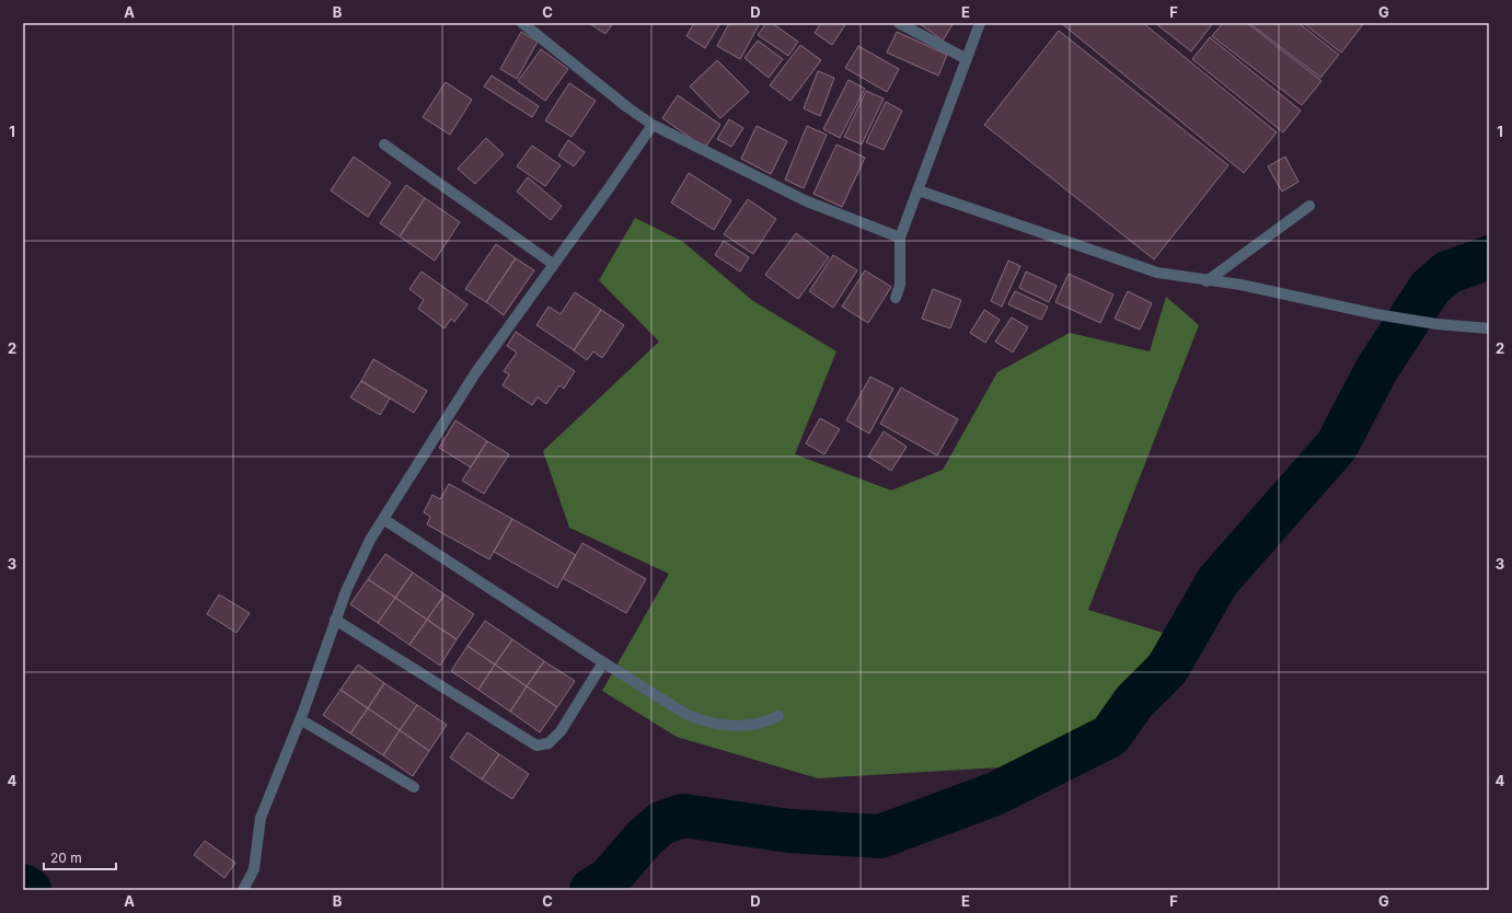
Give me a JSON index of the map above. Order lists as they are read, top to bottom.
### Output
{
  "scale_bar": "20 m",
  "grid": {
    "columns": [
      "A",
      "B",
      "C",
      "D",
      "E",
      "F",
      "G"
    ],
    "rows": [
      "1",
      "2",
      "3",
      "4"
    ]
  }
}
